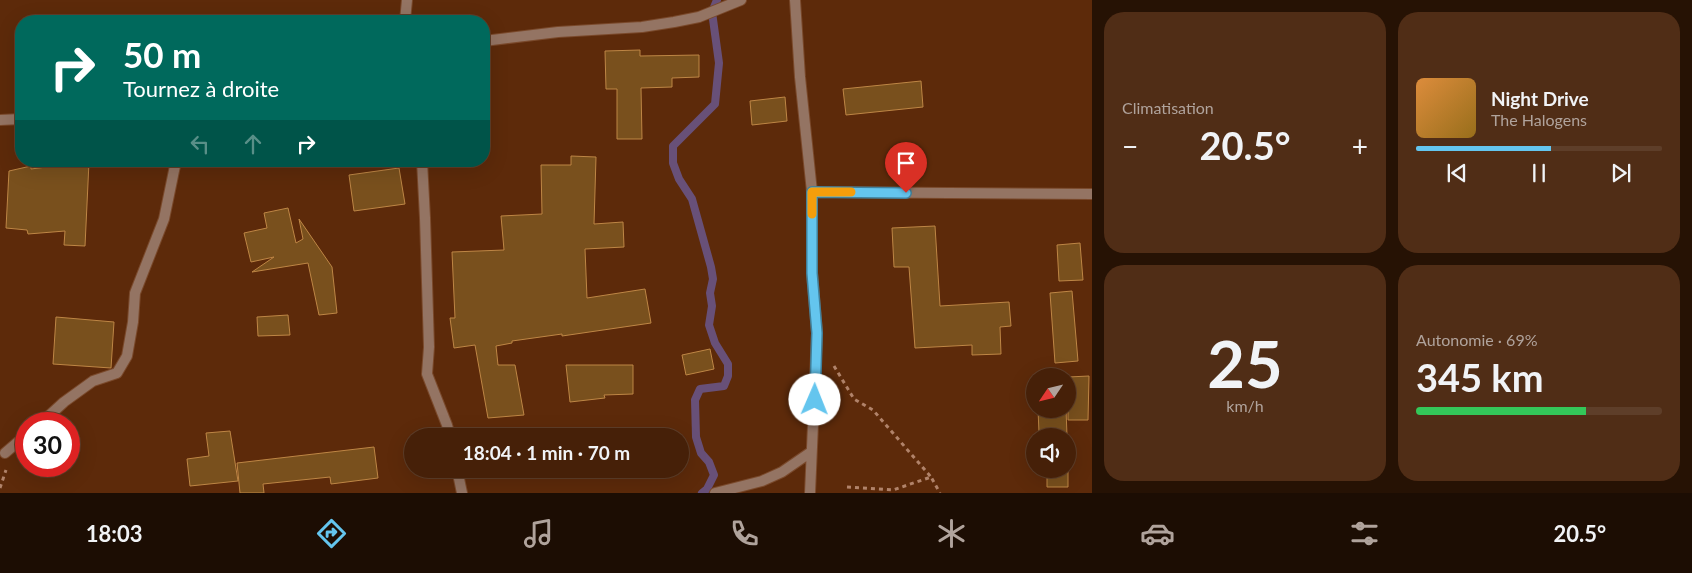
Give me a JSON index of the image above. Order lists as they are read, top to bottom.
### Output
{
  "north": "bottom left",
  "page": {
    "tile": [
      "Climatisation",
      ["25", "km/h"],
      ["Autonomie · 69%", "345 km"]
    ],
    "turn": ["50 m", "Tournez à droite"],
    "song": ["Night Drive", "The Halogens"],
    "heat": ["−", "20.5°", "+"],
    "limit": "30",
    "trip": "18:04 · 1 min · 70 m",
    "tabs": ["18:03", "20.5°"]
  }
}
